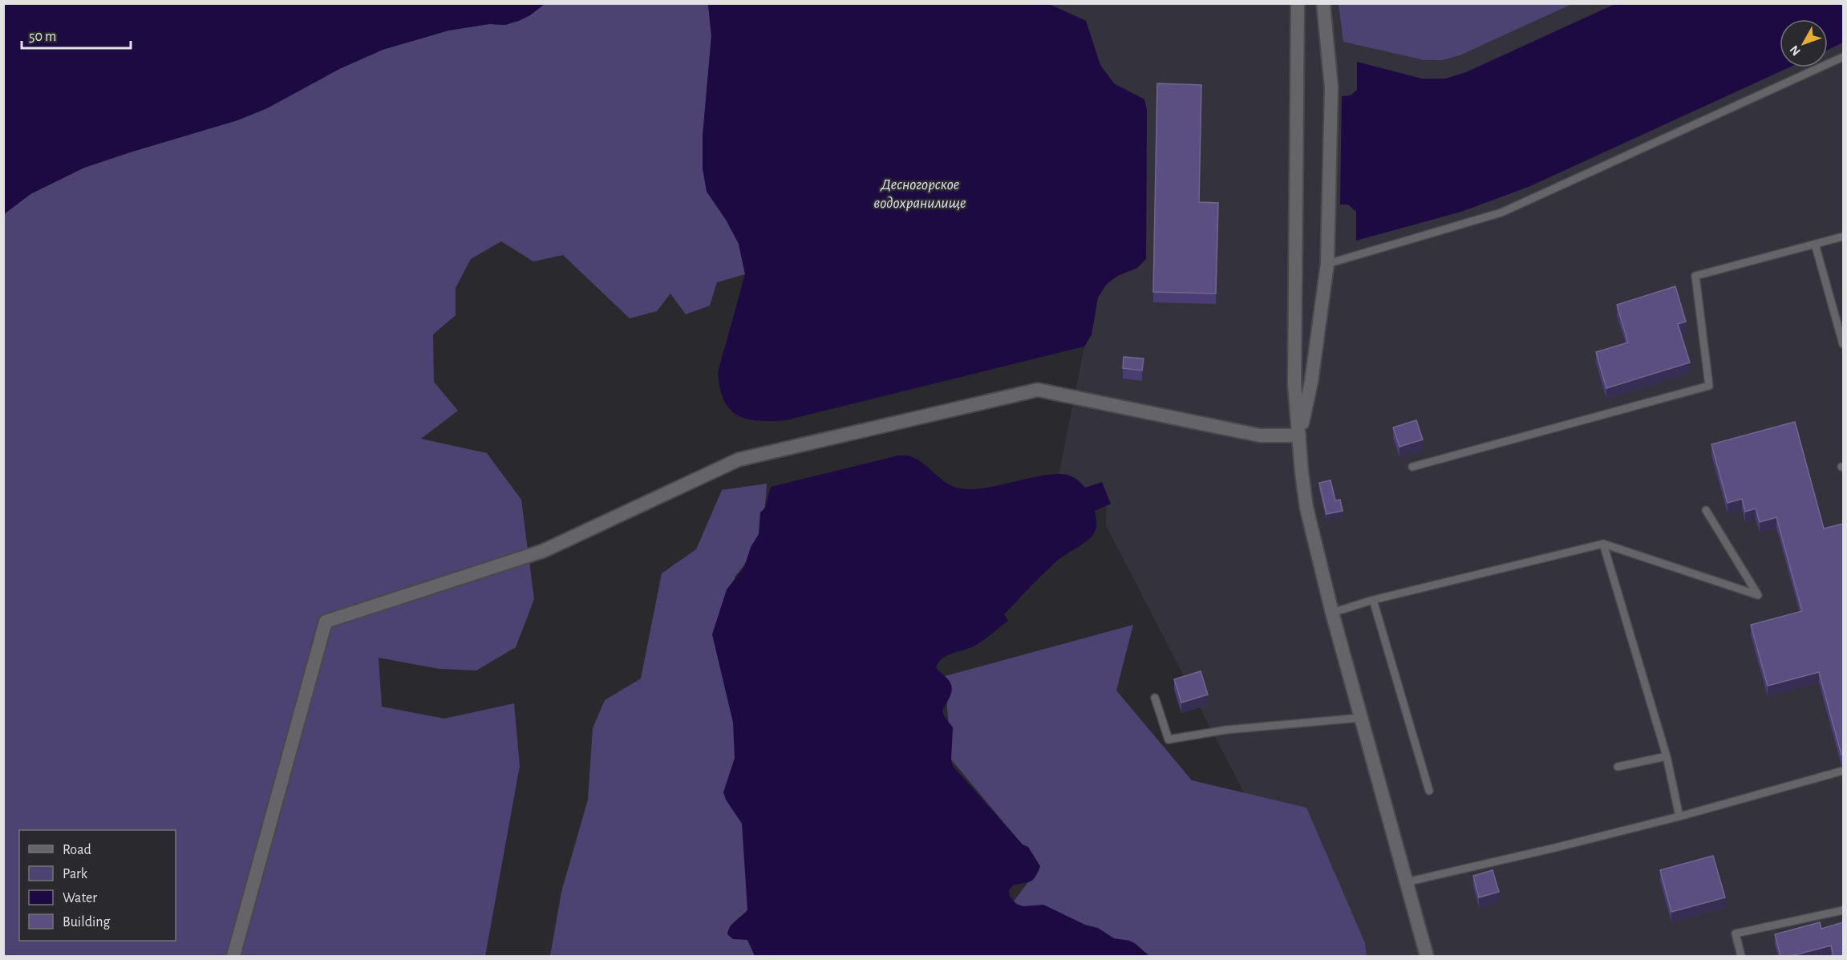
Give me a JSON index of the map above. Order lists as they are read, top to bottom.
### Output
{
  "water": ["Десногорское водохранилище"],
  "legend": [
    "Road",
    "Park",
    "Water",
    "Building"
  ],
  "scale_bar": "50 m",
  "north": "bottom left"
}
